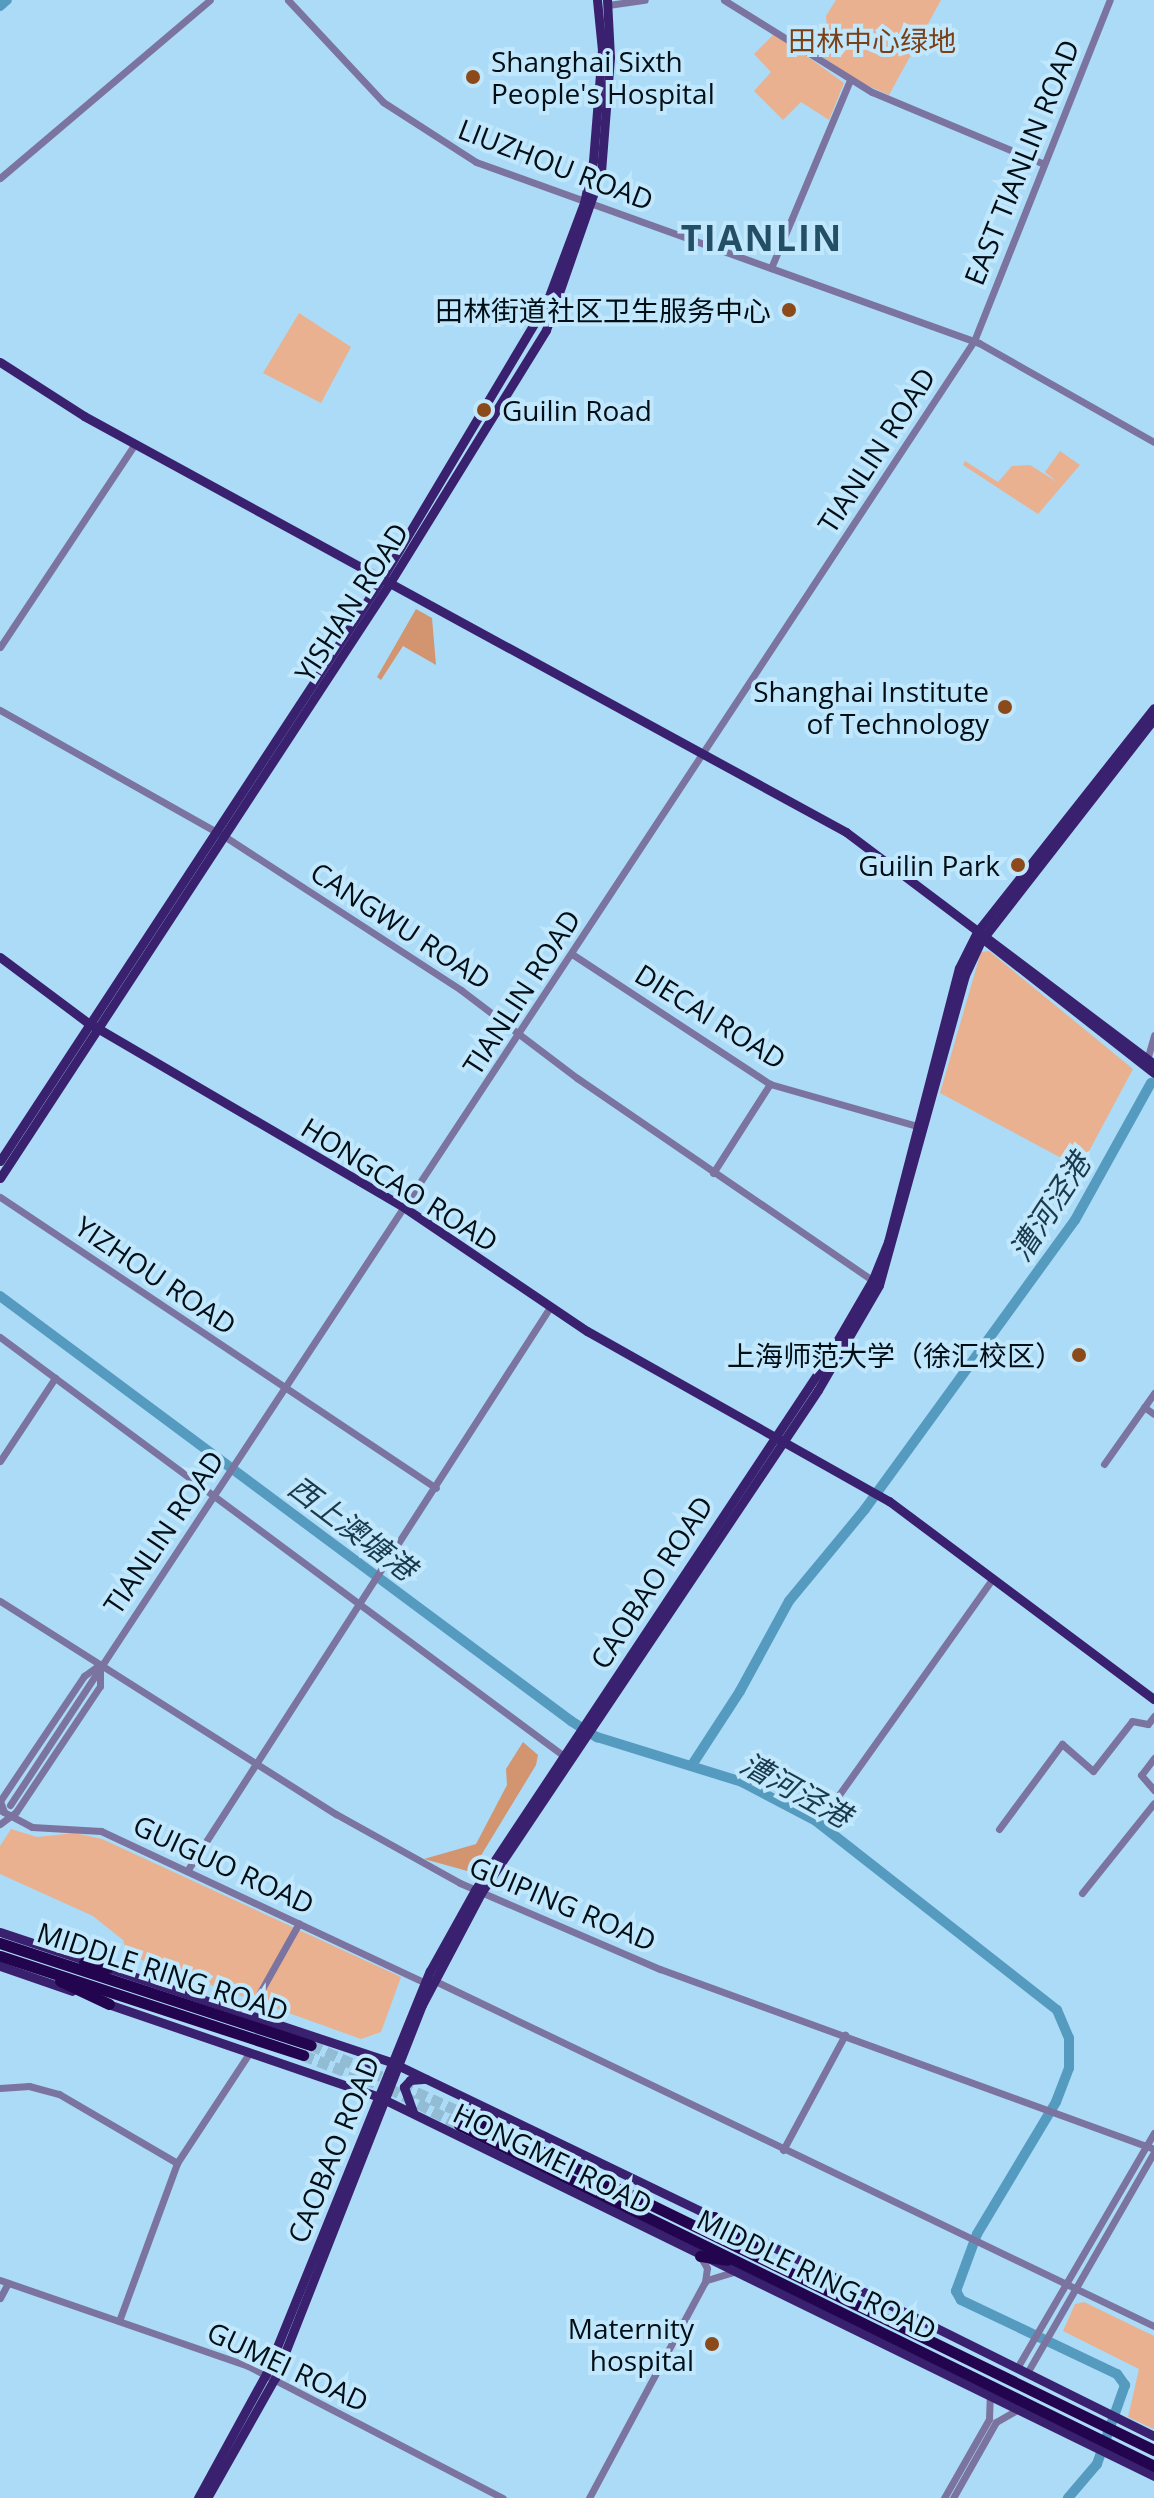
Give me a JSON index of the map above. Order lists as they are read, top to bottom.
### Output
{
  "streets": {
    "highway": ["MIDDLE RING ROAD"],
    "main road": [
      "YISHAN ROAD",
      "HONGCAO ROAD",
      "CAOBAO ROAD",
      "HONGMEI ROAD"
    ],
    "street": [
      "EAST TIANLIN ROAD",
      "LIUZHOU ROAD",
      "TIANLIN ROAD",
      "CANGWU ROAD",
      "DIECAI ROAD",
      "YIZHOU ROAD",
      "GUIGUO ROAD",
      "GUIPING ROAD",
      "GUMEI ROAD"
    ]
  },
  "crossings": [
    ["EAST TIANLIN ROAD", "LIUZHOU ROAD"],
    ["EAST TIANLIN ROAD", "TIANLIN ROAD"],
    ["LIUZHOU ROAD", "TIANLIN ROAD"],
    ["LIUZHOU ROAD", "YISHAN ROAD"],
    ["TIANLIN ROAD", "CANGWU ROAD"],
    ["TIANLIN ROAD", "DIECAI ROAD"],
    ["TIANLIN ROAD", "HONGCAO ROAD"],
    ["TIANLIN ROAD", "YIZHOU ROAD"],
    ["TIANLIN ROAD", "GUIGUO ROAD"],
    ["TIANLIN ROAD", "GUIPING ROAD"],
    ["YISHAN ROAD", "CANGWU ROAD"],
    ["YISHAN ROAD", "HONGCAO ROAD"],
    ["CANGWU ROAD", "CAOBAO ROAD"],
    ["DIECAI ROAD", "CAOBAO ROAD"],
    ["HONGCAO ROAD", "CAOBAO ROAD"],
    ["CAOBAO ROAD", "GUIGUO ROAD"],
    ["CAOBAO ROAD", "GUIPING ROAD"],
    ["CAOBAO ROAD", "HONGMEI ROAD"],
    ["CAOBAO ROAD", "GUMEI ROAD"],
    ["MIDDLE RING ROAD", "HONGMEI ROAD"]
  ],
  "districts": ["TIANLIN"],
  "water": ["漕河泾港", "西上澳塘港"],
  "parks": ["田林中心绿地"],
  "places": [
    "Shanghai Sixth People's Hospital",
    "田林街道社区卫生服务中心",
    "Guilin Road",
    "Shanghai Institute of Technology",
    "Guilin Park",
    "上海师范大学（徐汇校区）",
    "Maternity hospital"
  ]
}
